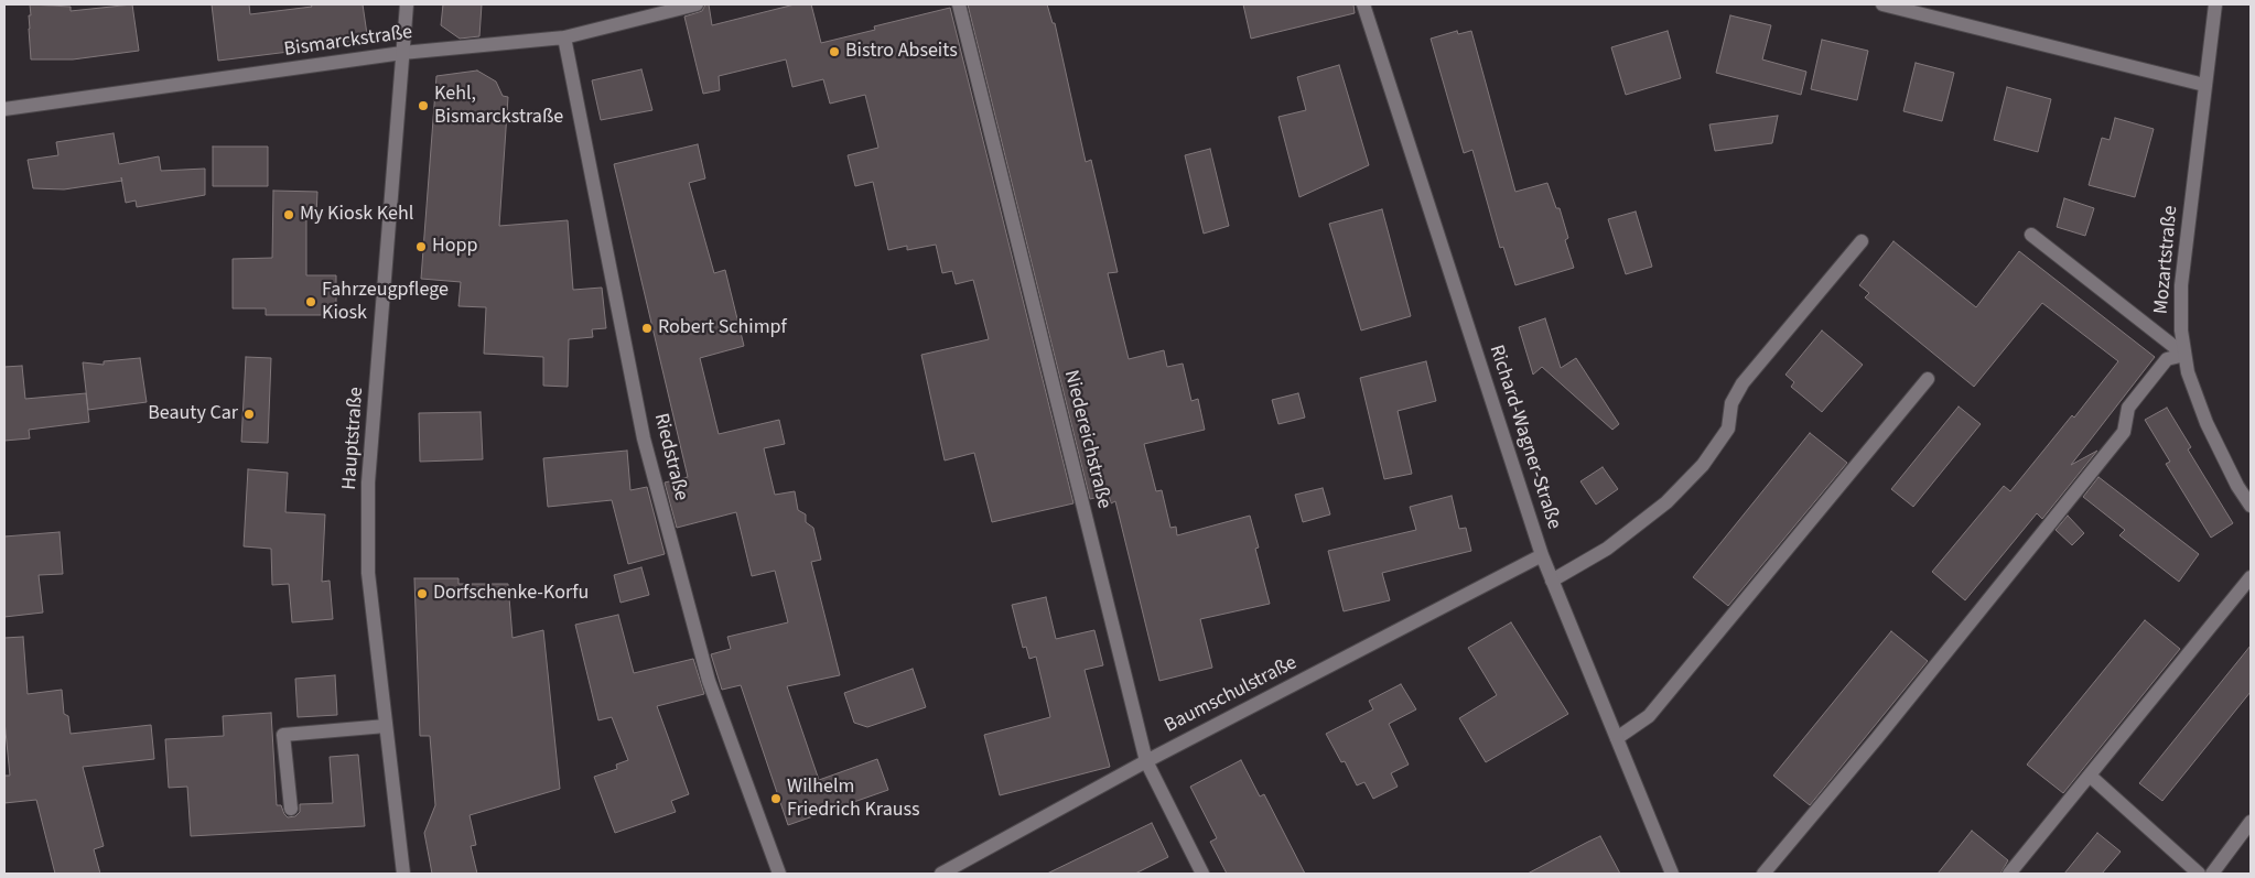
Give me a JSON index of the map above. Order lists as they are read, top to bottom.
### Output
{
  "streets": {
    "street": [
      "Bismarckstraße",
      "Mozartstraße",
      "Richard-Wagner-Straße",
      "Hauptstraße",
      "Niedereichstraße",
      "Riedstraße",
      "Baumschulstraße"
    ]
  },
  "crossings": [
    ["Bismarckstraße", "Hauptstraße"],
    ["Bismarckstraße", "Riedstraße"],
    ["Richard-Wagner-Straße", "Baumschulstraße"],
    ["Niedereichstraße", "Baumschulstraße"]
  ],
  "places": [
    "Bistro Abseits",
    "Kehl, Bismarckstraße",
    "My Kiosk Kehl",
    "Hopp",
    "Fahrzeugpflege Kiosk",
    "Robert Schimpf",
    "Beauty Car",
    "Dorfschenke-Korfu",
    "Wilhelm Friedrich Krauss"
  ]
}
